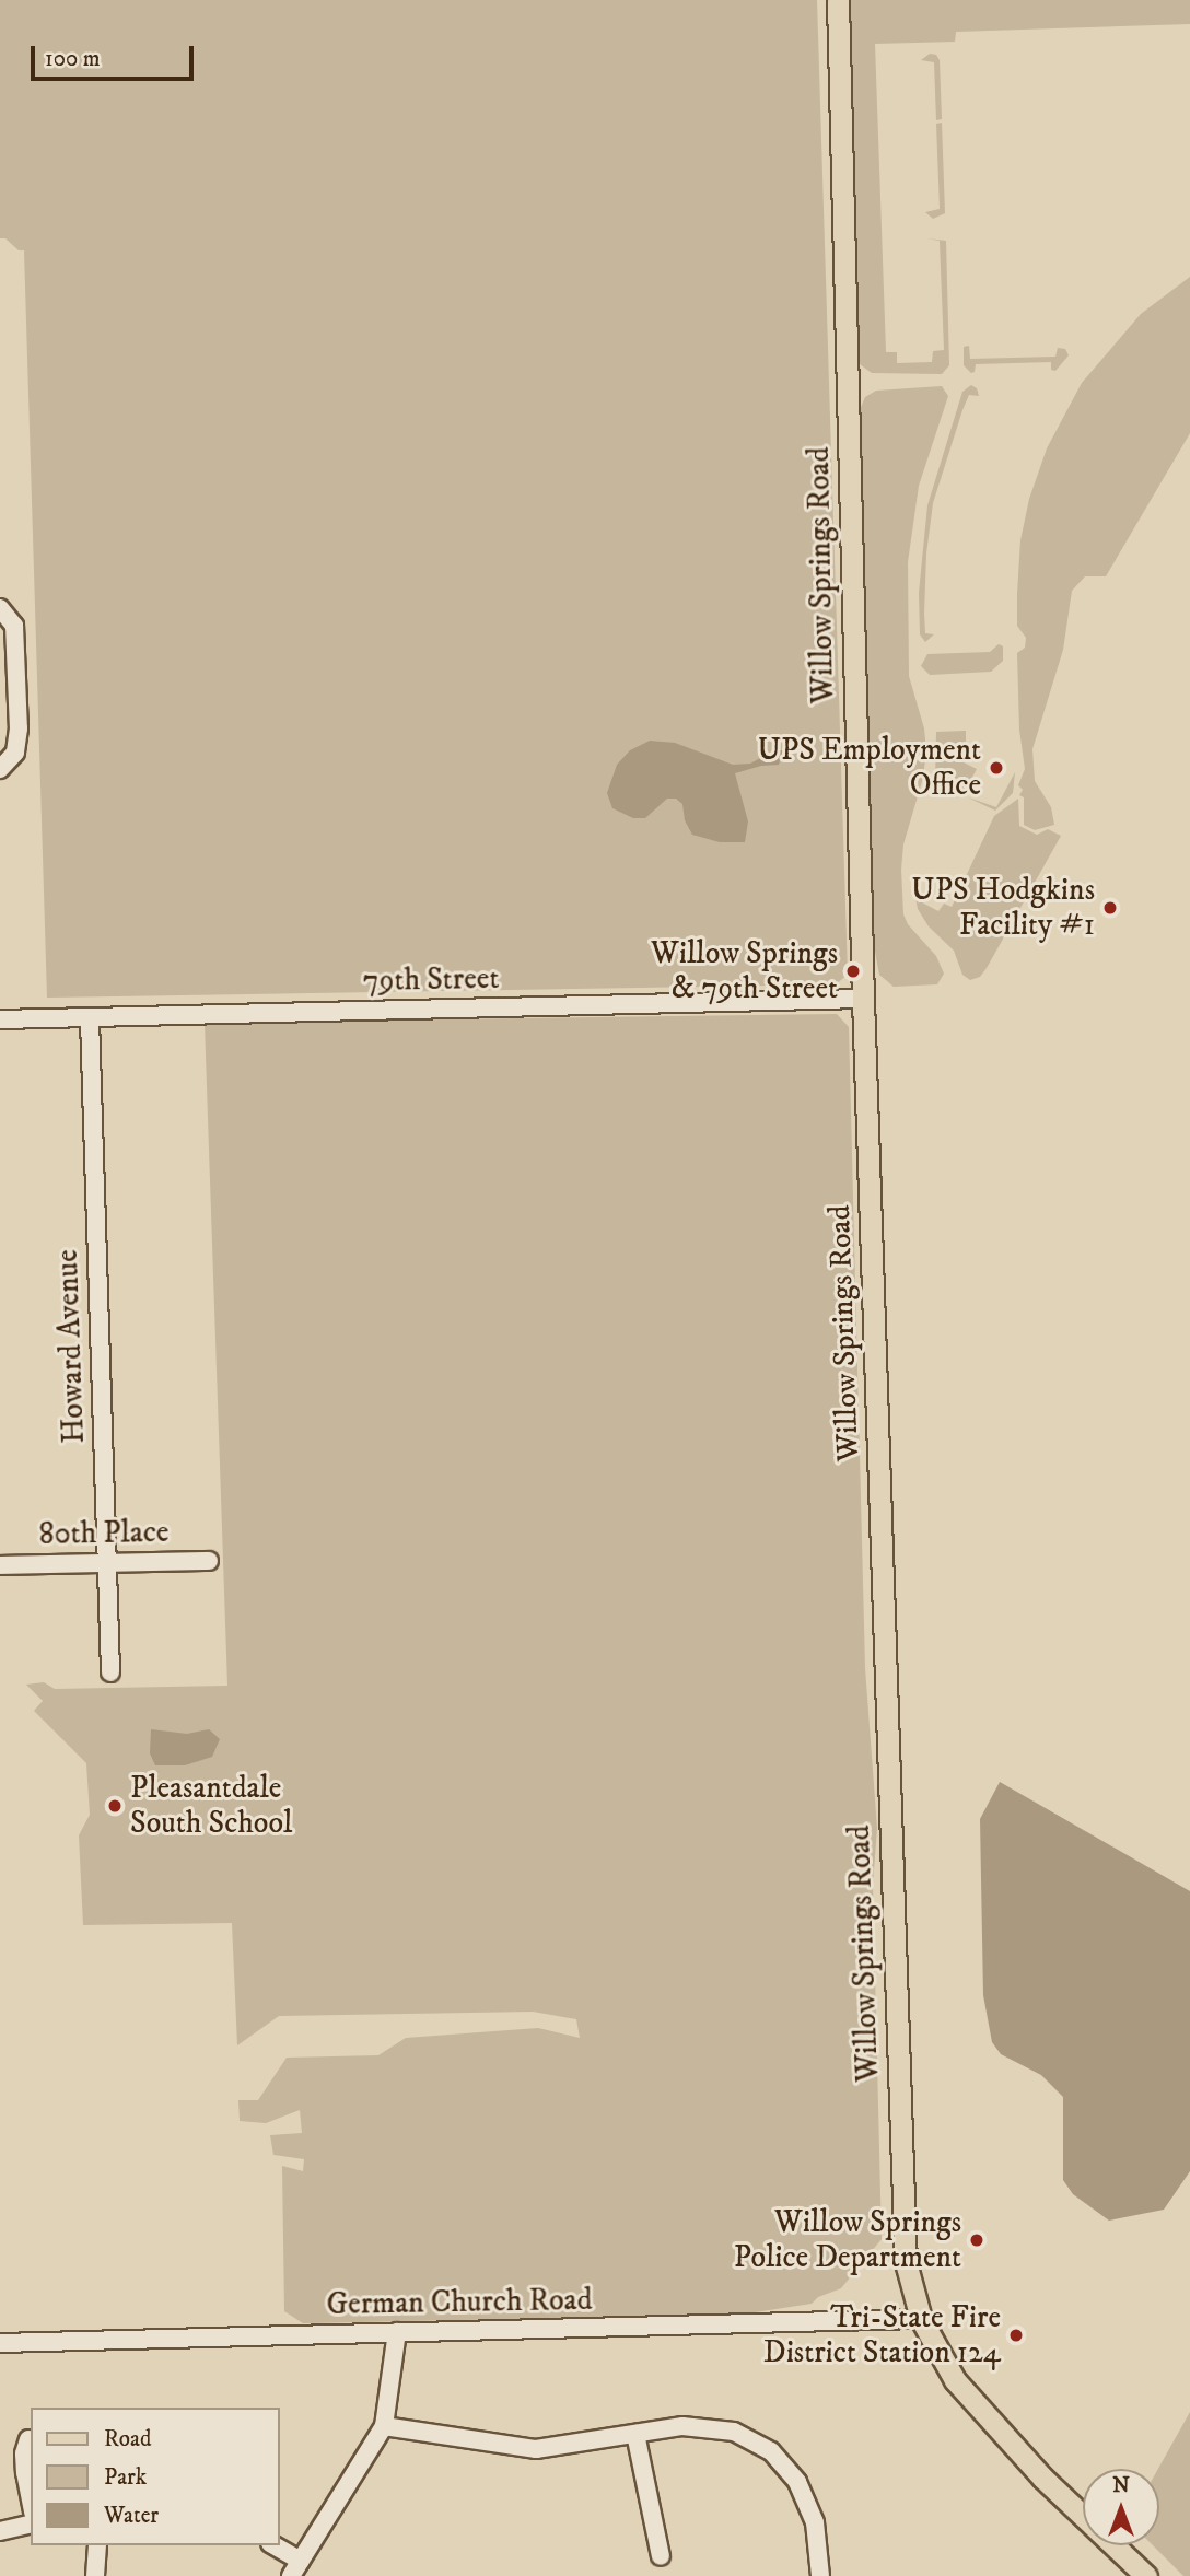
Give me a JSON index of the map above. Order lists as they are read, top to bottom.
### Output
{
  "streets": {
    "main road": ["Willow Springs Road"],
    "street": [
      "79th Street",
      "Howard Avenue",
      "80th Place",
      "German Church Road"
    ]
  },
  "crossings": [
    ["Willow Springs Road", "79th Street"],
    ["Willow Springs Road", "German Church Road"],
    ["79th Street", "Howard Avenue"],
    ["Howard Avenue", "80th Place"]
  ],
  "places": [
    "UPS Employment Office",
    "UPS Hodgkins Facility #1",
    "Willow Springs & 79th Street",
    "Pleasantdale South School",
    "Willow Springs Police Department",
    "Tri-State Fire District Station 124"
  ],
  "legend": ["Road", "Park", "Water"],
  "scale_bar": "100 m",
  "north": "top"
}
